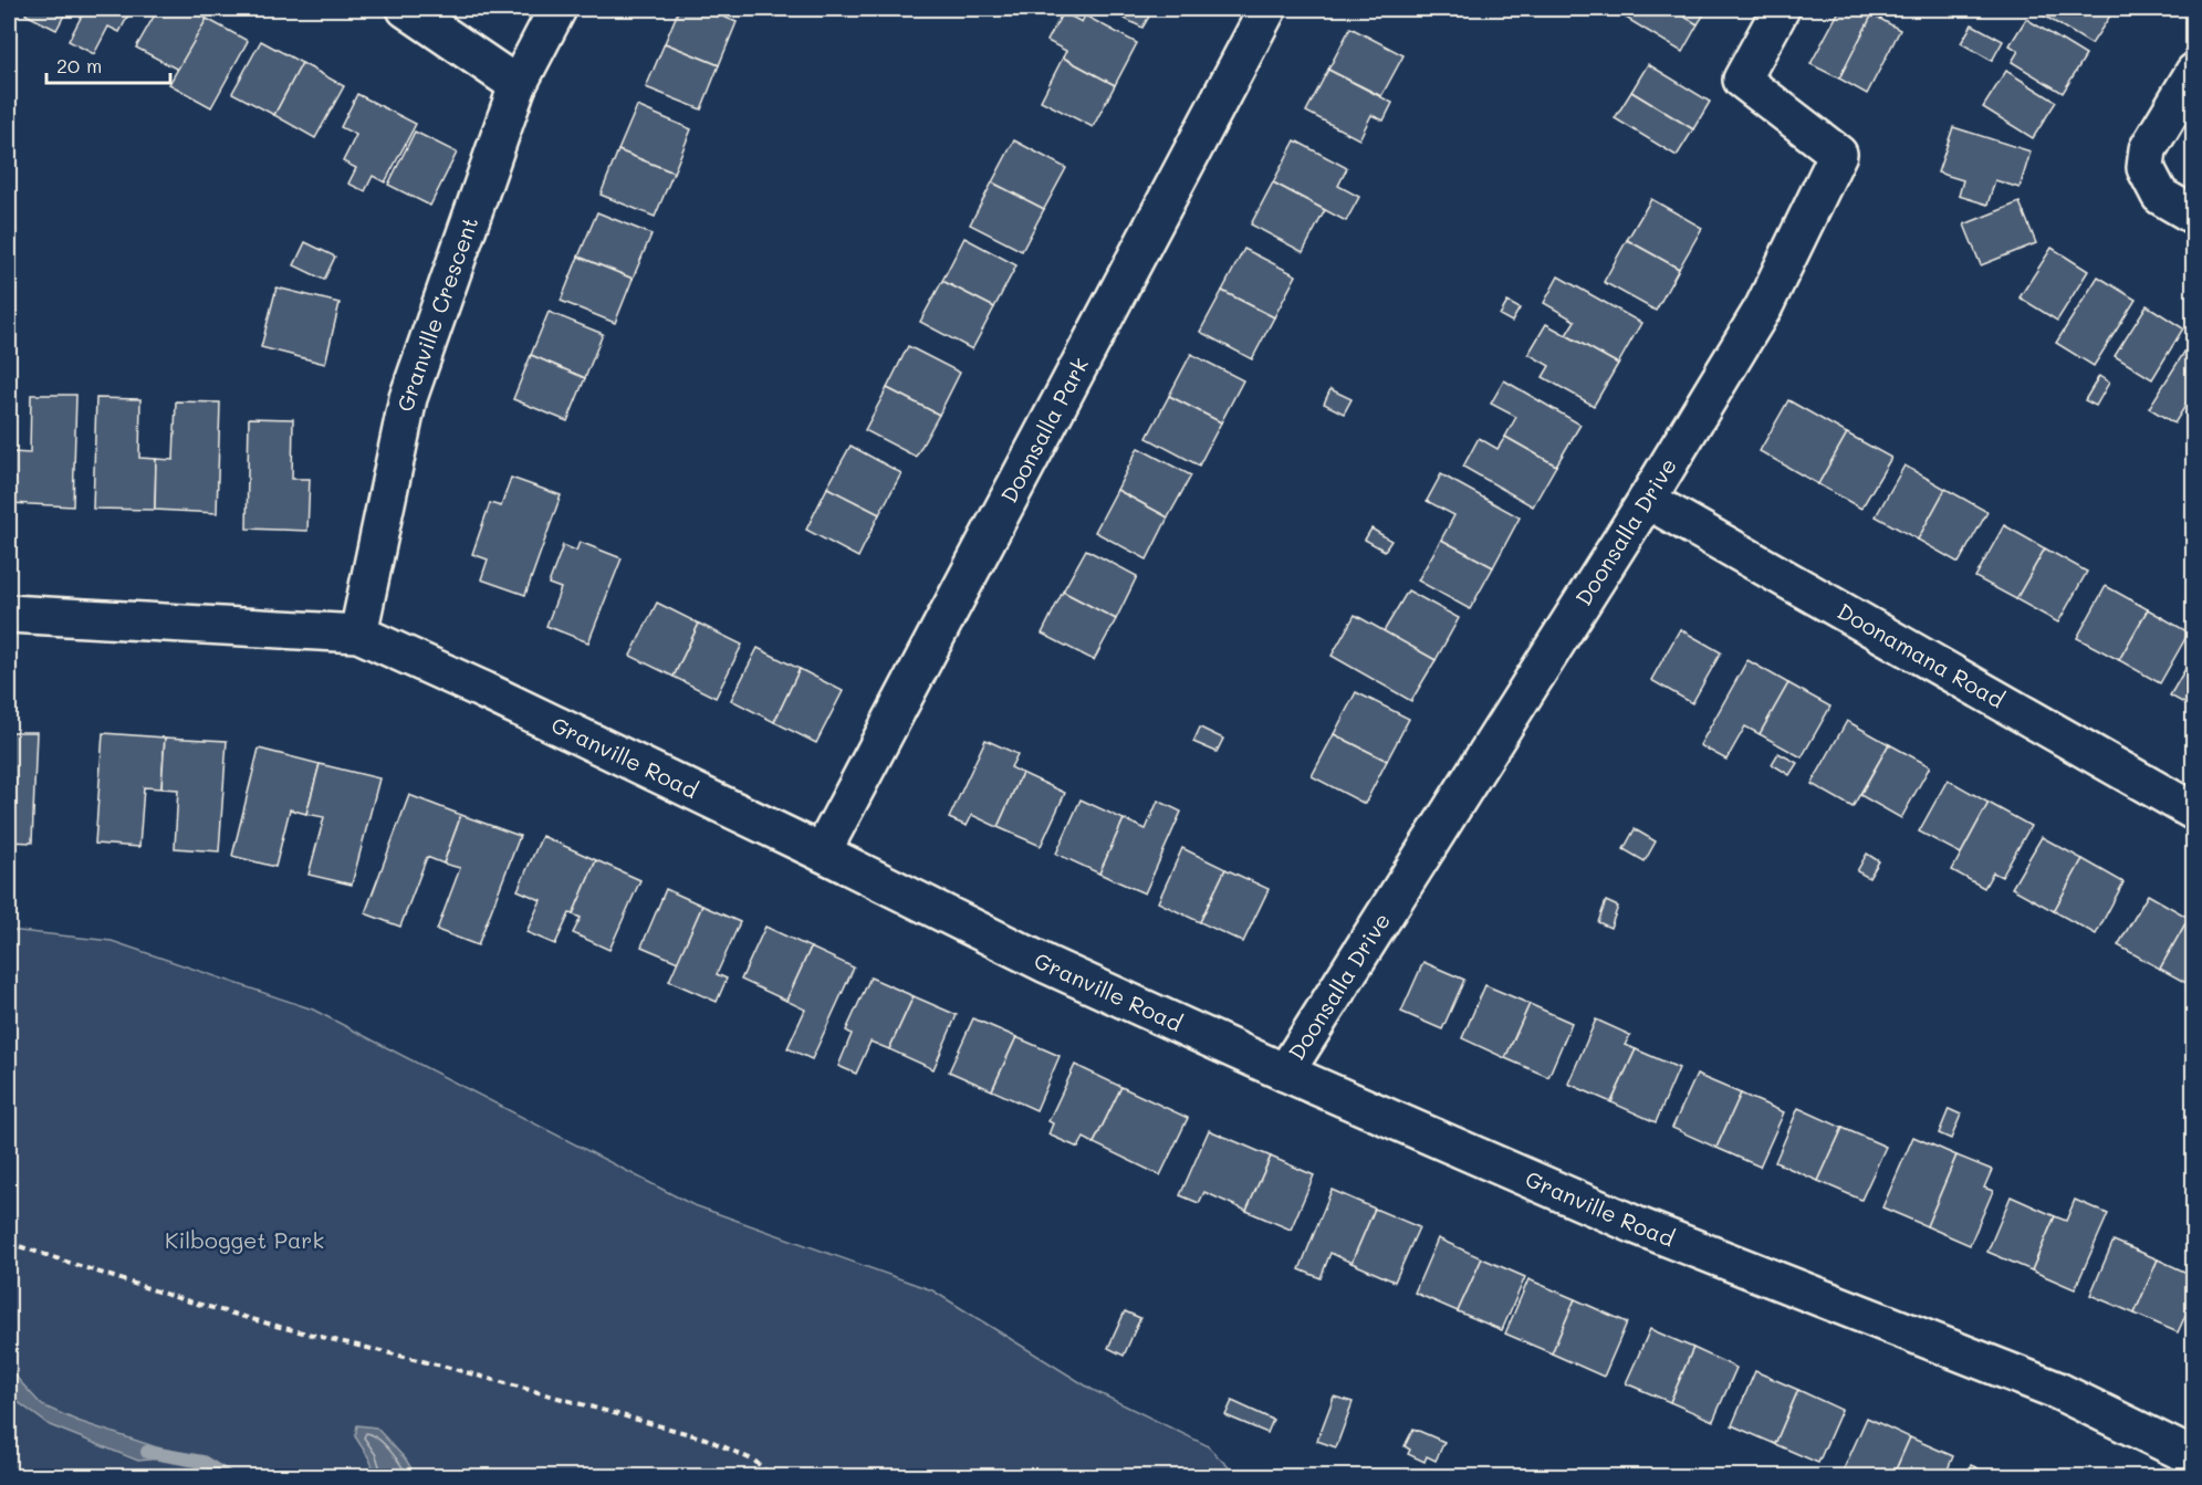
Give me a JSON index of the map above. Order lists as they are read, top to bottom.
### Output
{
  "streets": {
    "street": [
      "Granville Crescent",
      "Doonsalla Park",
      "Doonsalla Drive",
      "Doonamana Road",
      "Granville Road"
    ]
  },
  "crossings": [
    ["Granville Crescent", "Granville Road"],
    ["Doonsalla Park", "Granville Road"],
    ["Doonsalla Drive", "Doonamana Road"],
    ["Doonsalla Drive", "Granville Road"]
  ],
  "parks": ["Kilbogget Park"],
  "scale_bar": "20 m"
}
